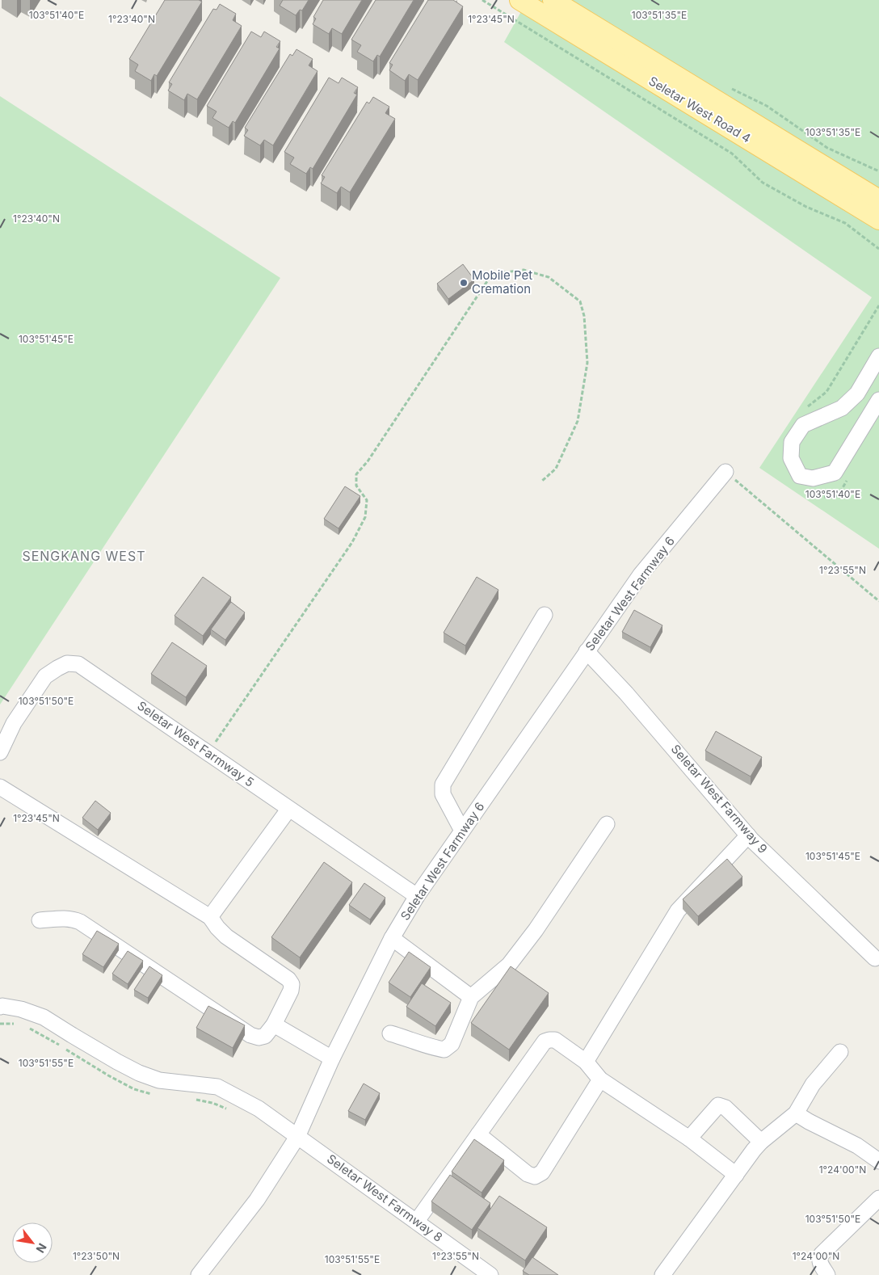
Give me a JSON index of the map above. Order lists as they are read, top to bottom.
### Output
{
  "streets": {
    "main road": ["Seletar West Road 4"],
    "street": [
      "Seletar West Farmway 6",
      "Seletar West Farmway 5",
      "Seletar West Farmway 9",
      "Seletar West Farmway 8"
    ]
  },
  "crossings": [
    ["Seletar West Farmway 6", "Seletar West Farmway 5"],
    ["Seletar West Farmway 6", "Seletar West Farmway 9"],
    ["Seletar West Farmway 6", "Seletar West Farmway 8"]
  ],
  "districts": ["SENGKANG WEST"],
  "places": ["Mobile Pet Cremation"],
  "north": "bottom right",
  "coordinates": [
    "103°51'40\"E",
    "103°51'35\"E",
    "1°23'45\"N",
    "1°23'40\"N",
    "103°51'45\"E",
    "1°23'55\"N",
    "103°51'50\"E",
    "103°51'55\"E",
    "1°24'00\"N",
    "1°23'50\"N"
  ]
}
